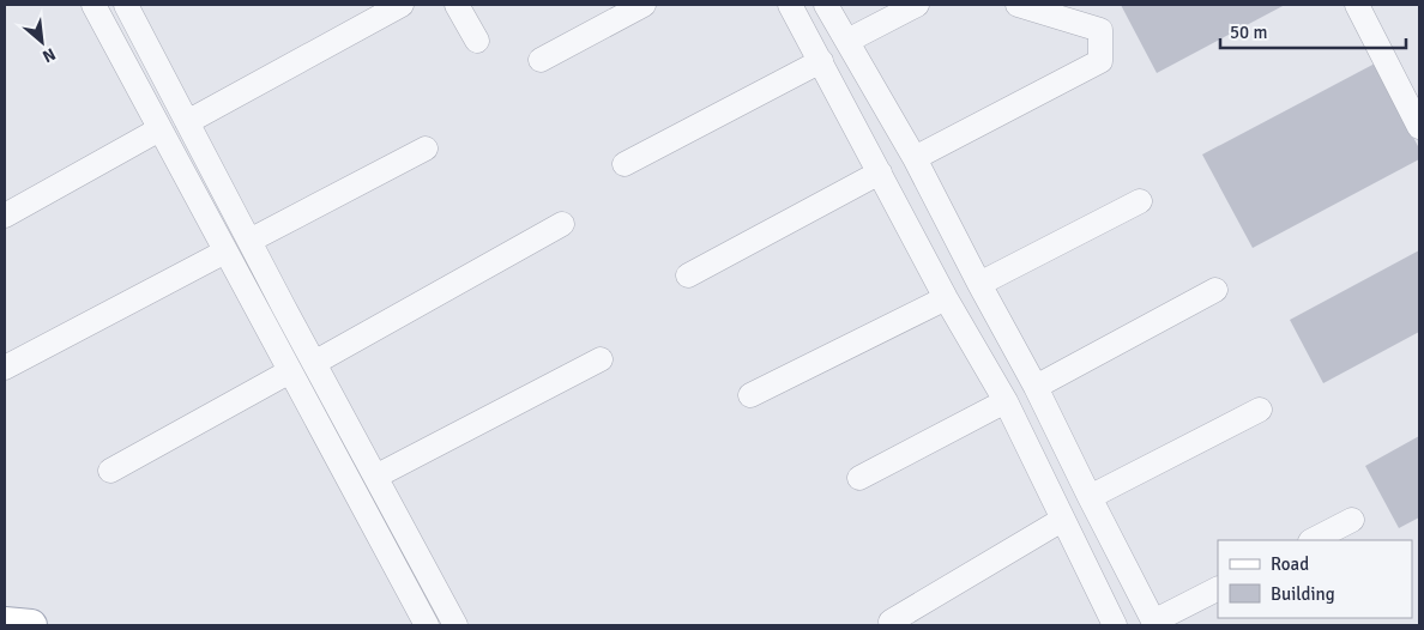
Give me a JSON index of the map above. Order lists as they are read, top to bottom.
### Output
{
  "legend": ["Road", "Building"],
  "scale_bar": "50 m",
  "north": "bottom right"
}
